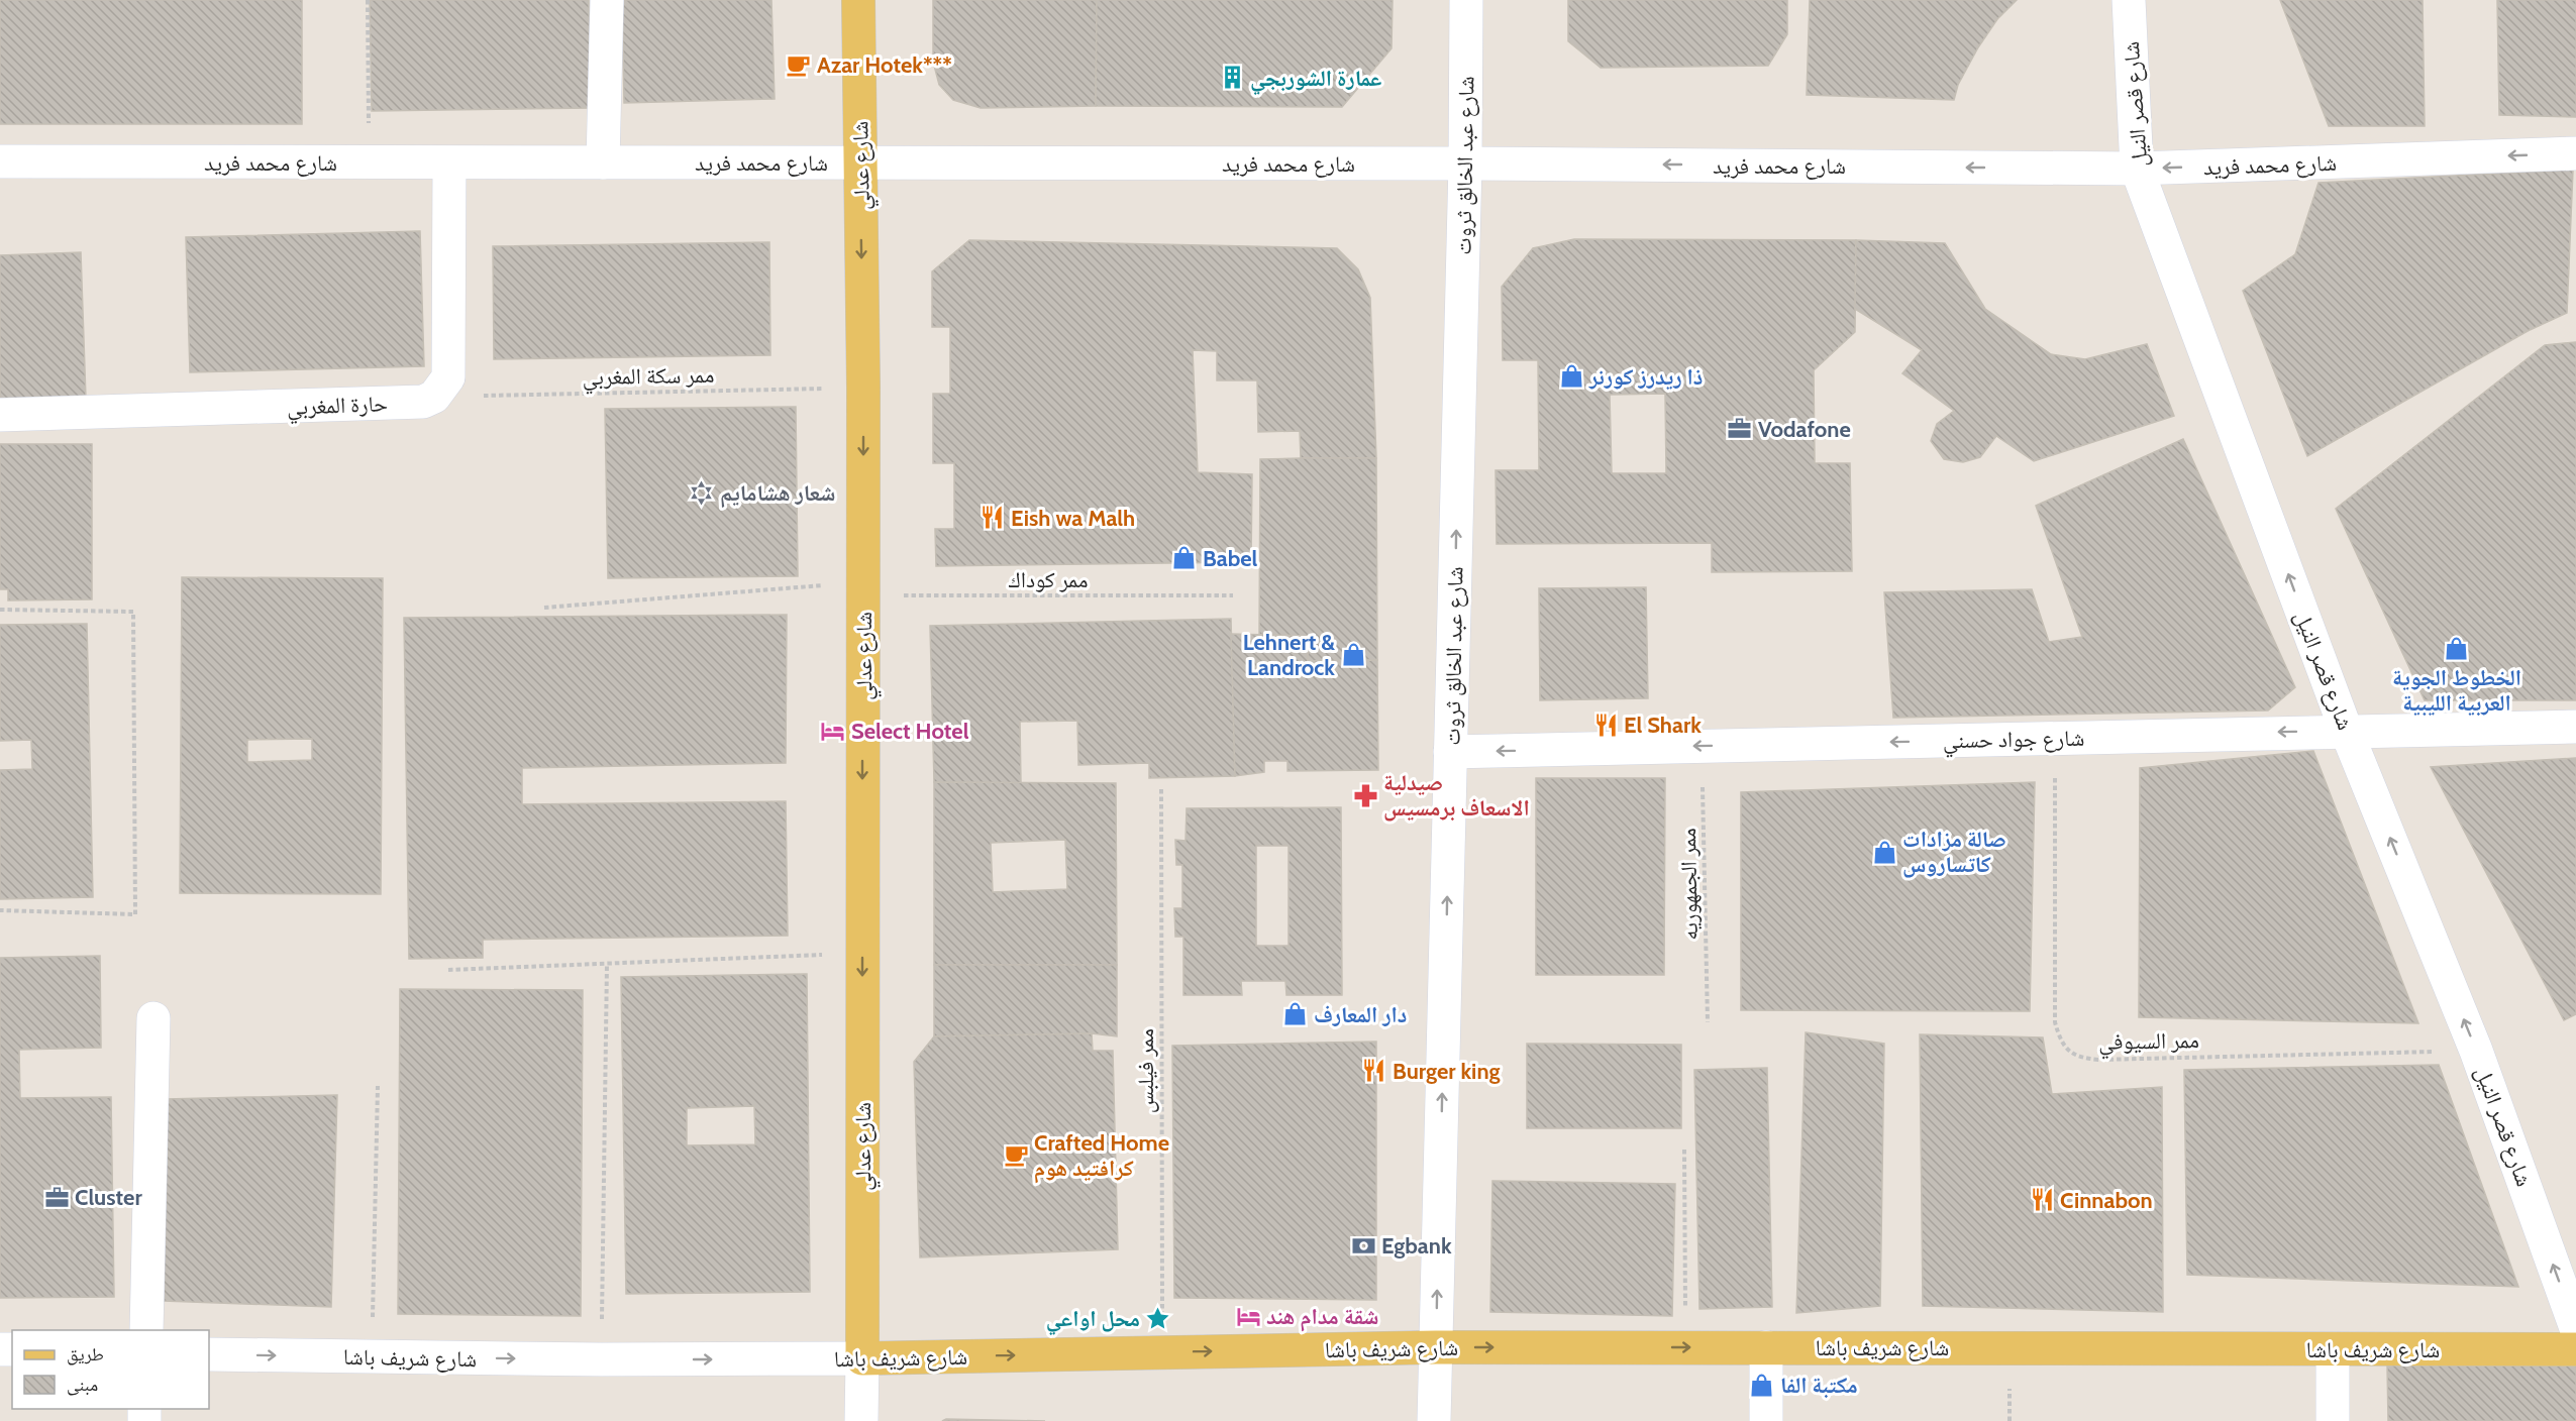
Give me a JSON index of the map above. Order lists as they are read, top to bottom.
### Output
{
  "streets": {
    "main road": ["شارع عدلي", "شارع شريف باشا"],
    "street": [
      "شارع قصر النيل",
      "شارع محمد فريد",
      "شارع عبد الخالق ثروت",
      "حارة المغربي",
      "شارع جواد حسني"
    ],
    "path": [
      "ممر سكة المغربي",
      "ممر كوداك",
      "ممر الجمهوريه",
      "ممر السيوفي",
      "ممر فيلبس"
    ]
  },
  "crossings": [
    ["شارع قصر النيل", "شارع محمد فريد"],
    ["شارع قصر النيل", "شارع جواد حسني"],
    ["شارع قصر النيل", "ممر السيوفي"],
    ["شارع محمد فريد", "شارع عدلي"],
    ["شارع محمد فريد", "شارع عبد الخالق ثروت"],
    ["شارع عدلي", "ممر سكة المغربي"],
    ["شارع عدلي", "ممر كوداك"],
    ["شارع عدلي", "شارع شريف باشا"],
    ["شارع عبد الخالق ثروت", "شارع جواد حسني"],
    ["شارع عبد الخالق ثروت", "شارع شريف باشا"],
    ["ممر سكة المغربي", "حارة المغربي"],
    ["شارع جواد حسني", "ممر الجمهوريه"],
    ["شارع جواد حسني", "ممر السيوفي"],
    ["ممر فيلبس", "شارع شريف باشا"]
  ],
  "one_way": [
    "شارع قصر النيل",
    "شارع محمد فريد",
    "شارع عدلي",
    "شارع عبد الخالق ثروت",
    "شارع جواد حسني",
    "شارع شريف باشا"
  ],
  "places": {
    "cafe": ["Azar Hotek***", "Crafted Home كرافتيد هوم"],
    "building": ["عمارة الشوربجي"],
    "shop": [
      "ذا ريدرز كورنر",
      "Babel",
      "الخطوط الجوية العربية الليبية",
      "Lehnert & Landrock",
      "صالة مزادات كاتساروس",
      "دار المعارف",
      "مكتبة الفا"
    ],
    "office": ["Vodafone", "Cluster"],
    "synagogue": ["شعار هشامايم"],
    "restaurant": [
      "Eish wa Malh",
      "El Shark",
      "Burger king",
      "Cinnabon"
    ],
    "hotel": ["Select Hotel", "شقة مدام هند"],
    "pharmacy": ["صيدلية الاسعاف برمسيس"],
    "bank": ["Egbank"],
    "place": ["محل اواعي"]
  },
  "legend": ["طريق", "مبنى"]
}
